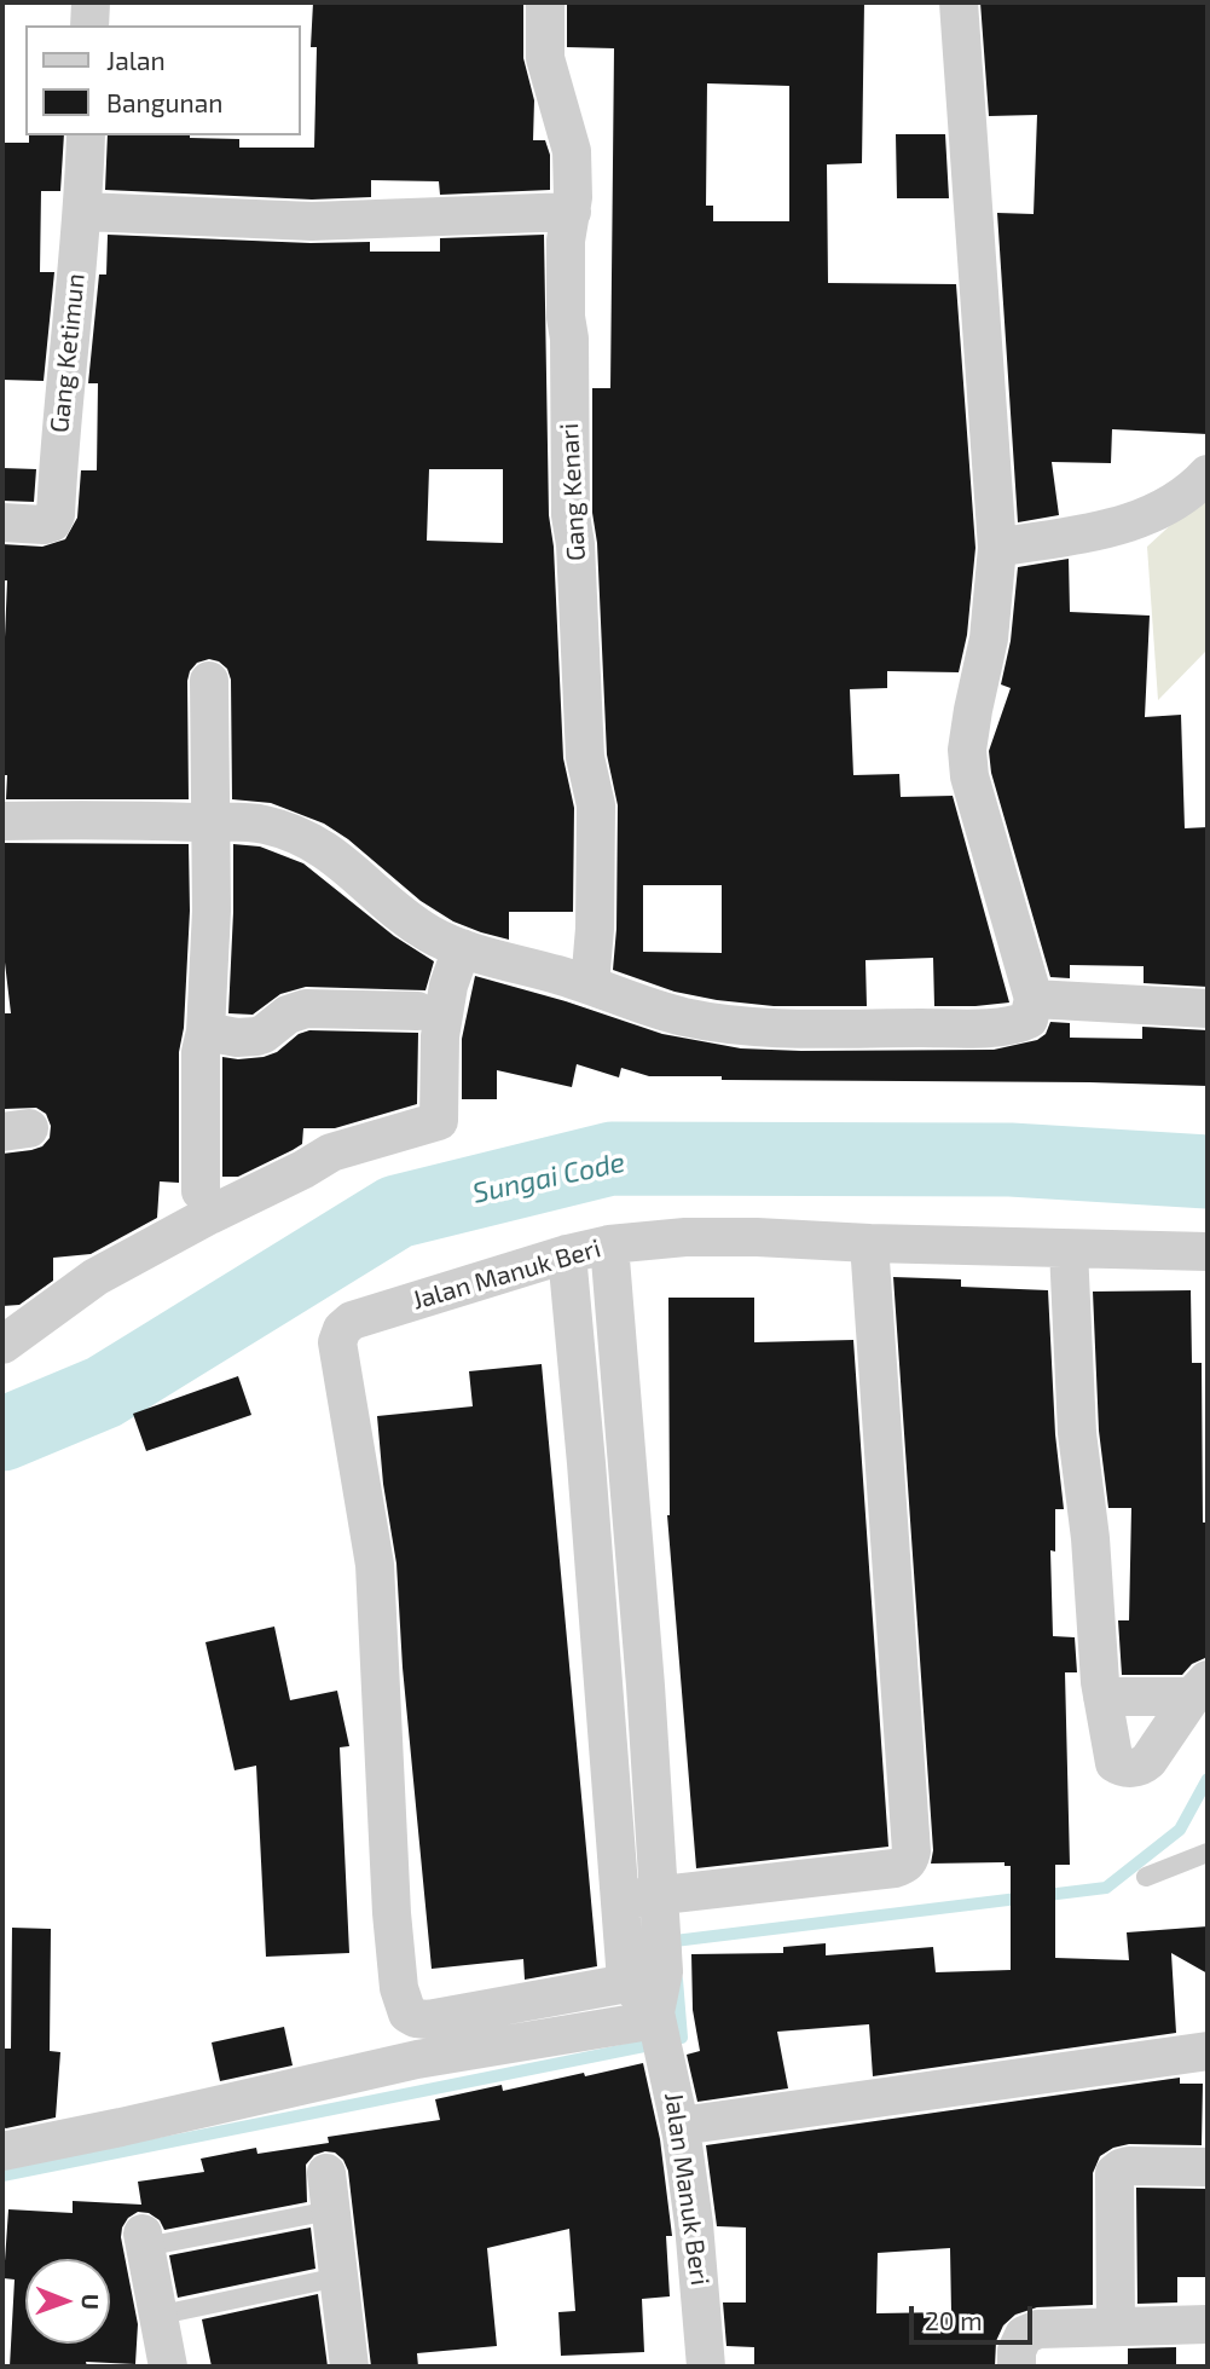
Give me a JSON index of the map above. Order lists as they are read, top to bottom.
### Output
{
  "streets": {
    "street": ["Gang Ketimun", "Gang Kenari", "Jalan Manuk Beri"]
  },
  "water": ["Sungai Code"],
  "legend": ["Jalan", "Bangunan"],
  "scale_bar": "20 m",
  "north": "right"
}
